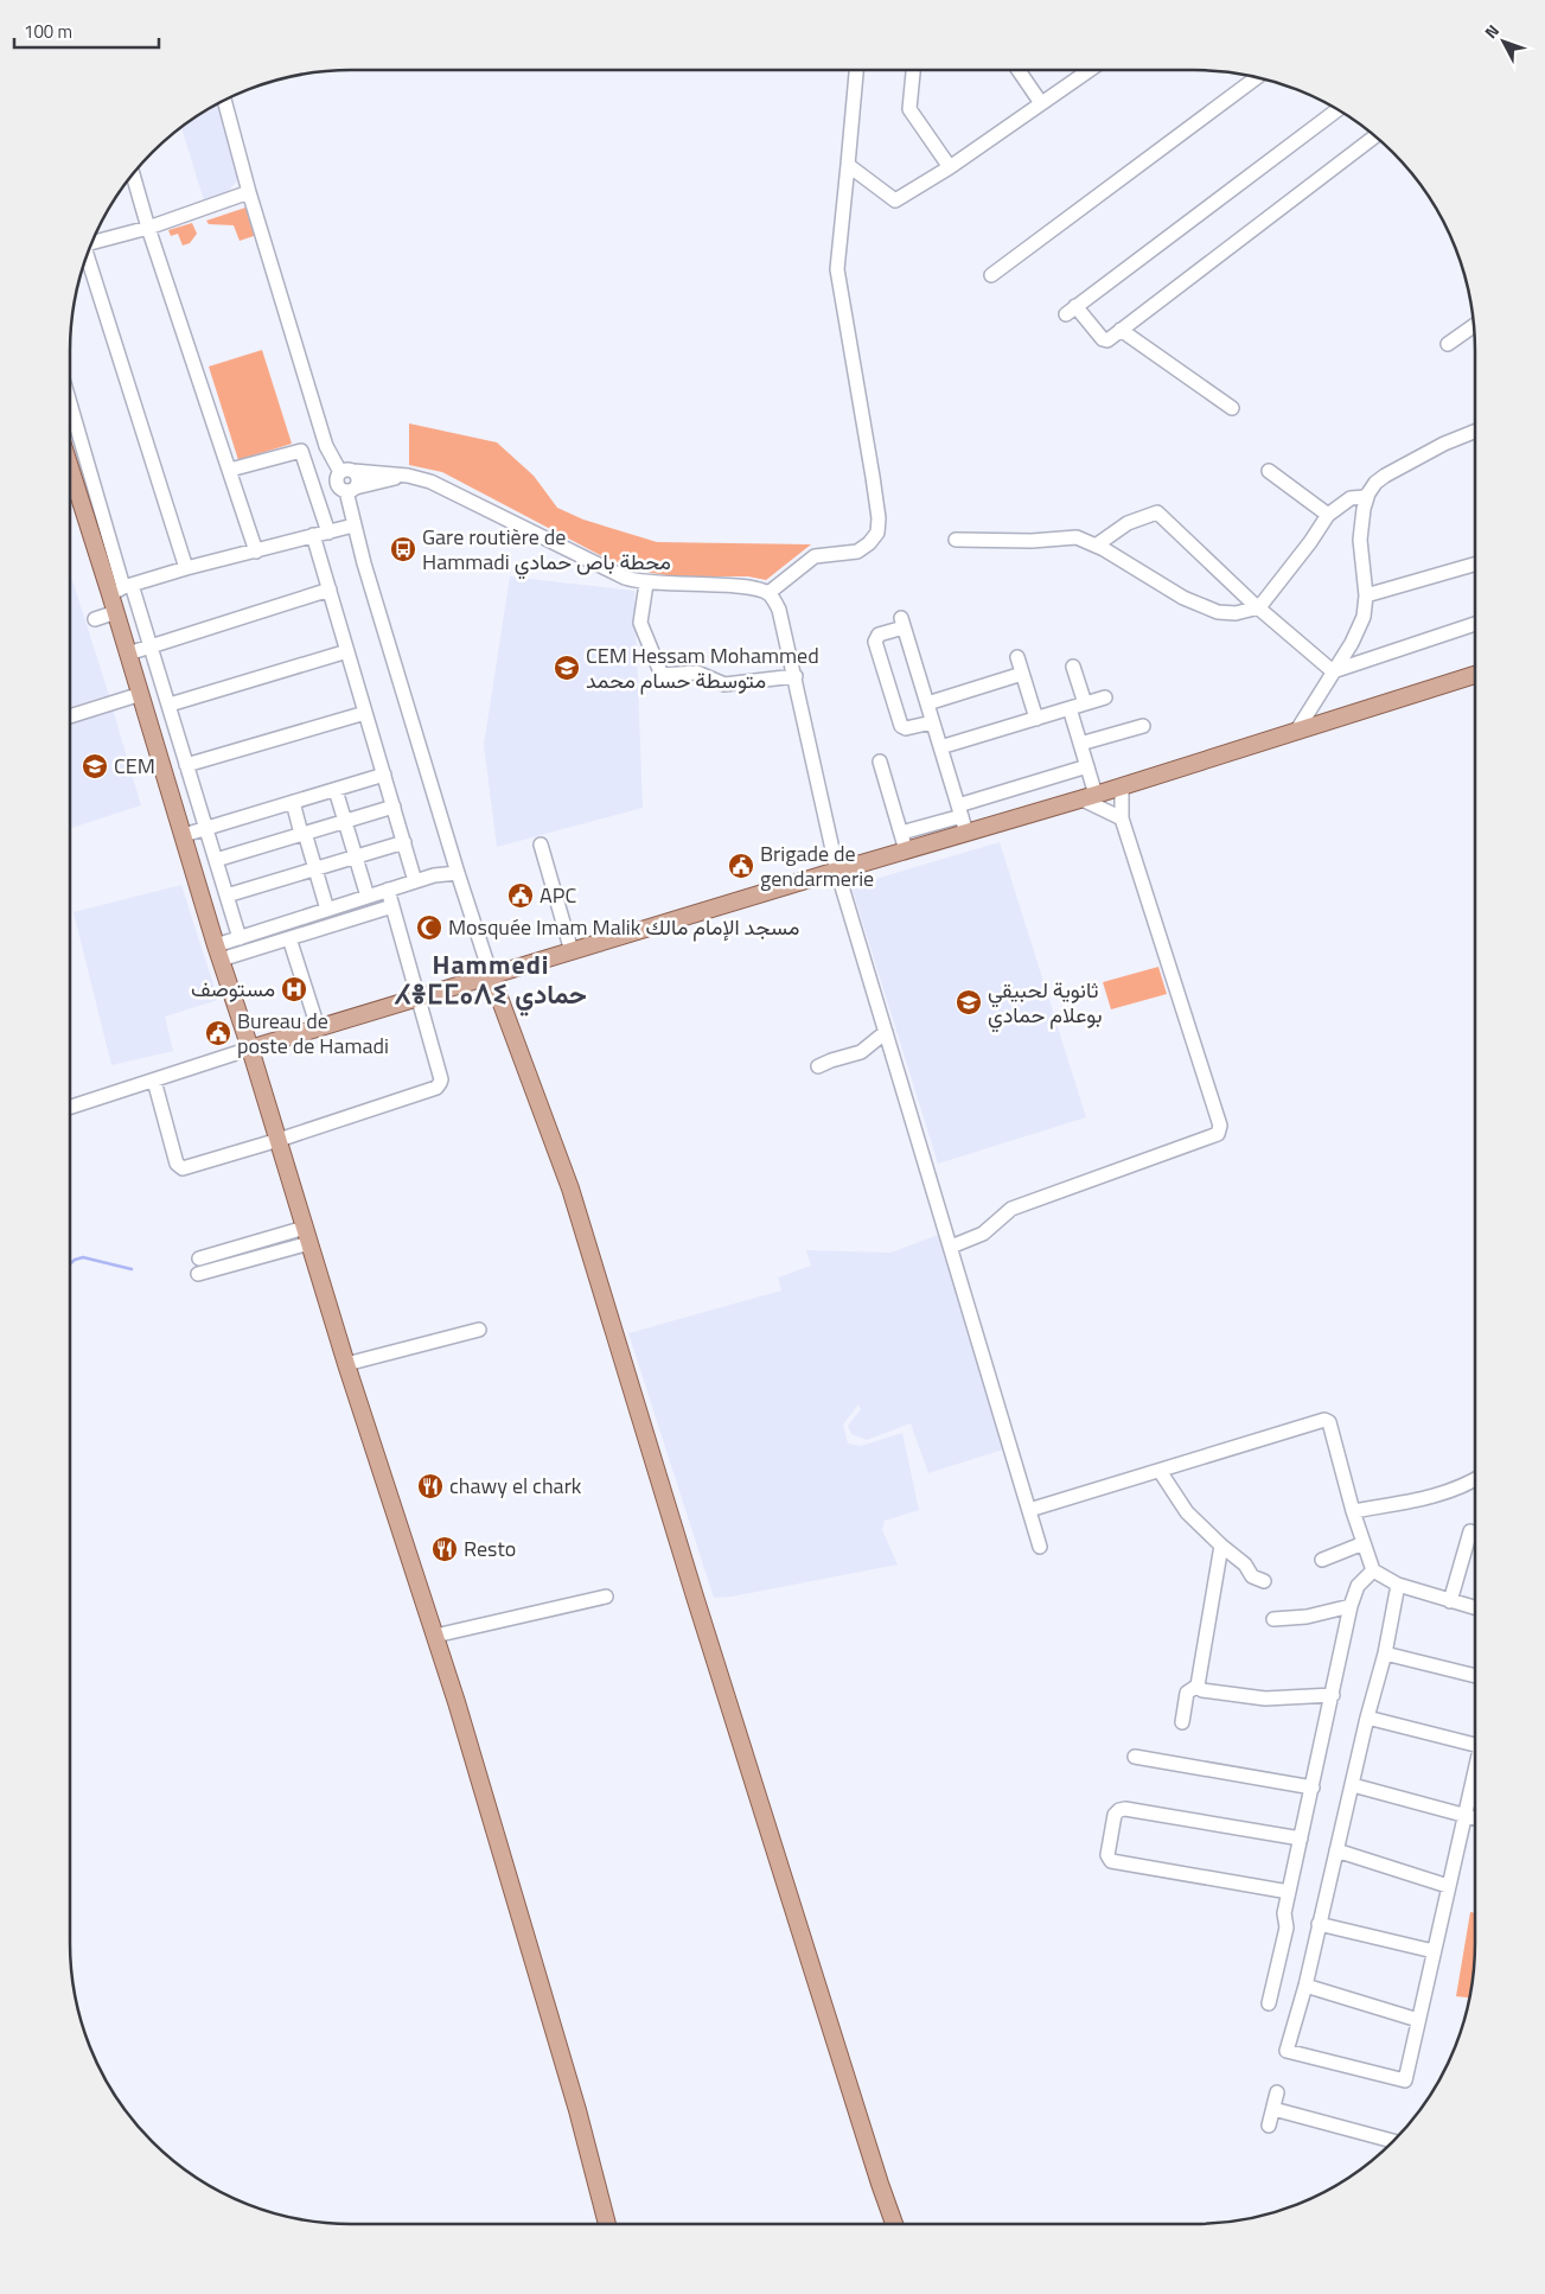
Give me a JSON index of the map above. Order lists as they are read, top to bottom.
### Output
{
  "districts": ["Hammedi ⵃⴻⵎⵎⴰⴷⵉ حمادي"],
  "places": {
    "bus stop": ["Gare routière de Hammadi محطة باص حمادي"],
    "school or university": ["CEM Hessam Mohammed متوسطة حسام محمد", "CEM", "ثانوية لحبيقي بوعلام حمادي"],
    "public building": ["Brigade de gendarmerie", "APC", "Bureau de poste de Hamadi"],
    "mosque": ["Mosquée Imam Malik مسجد الإمام مالك"],
    "hospital": ["مستوصف"],
    "restaurant": ["chawy el chark", "Resto"]
  },
  "scale_bar": "100 m",
  "north": "top left"
}
